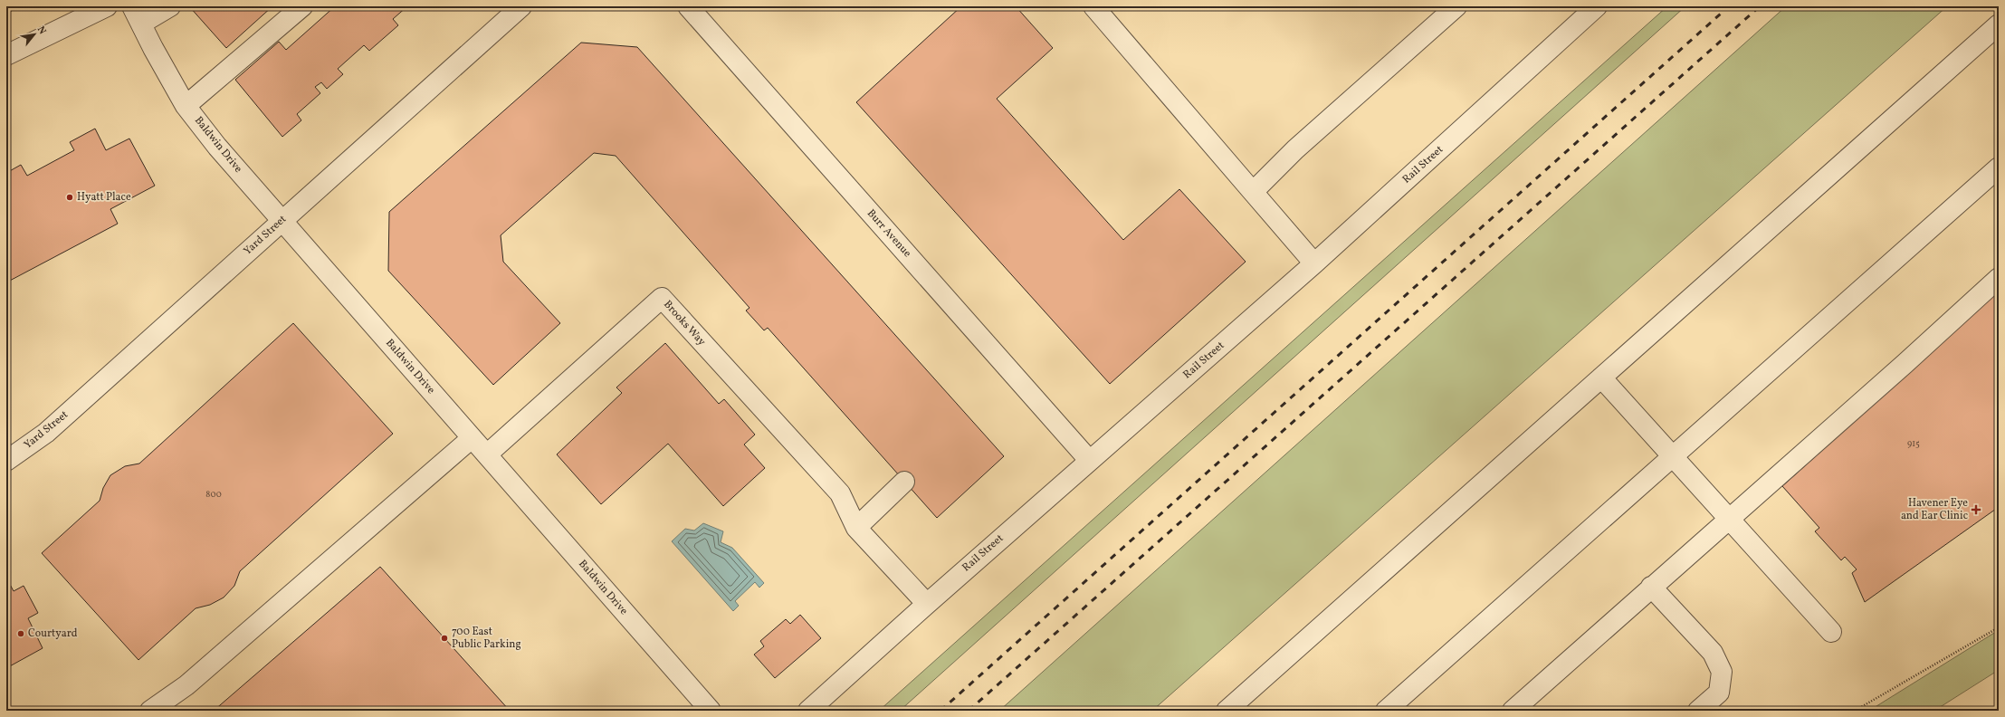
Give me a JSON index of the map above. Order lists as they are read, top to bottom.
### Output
{
  "streets": {
    "street": [
      "Baldwin Drive",
      "Rail Street",
      "Burr Avenue",
      "Yard Street",
      "Brooks Way"
    ]
  },
  "crossings": [
    ["Baldwin Drive", "Yard Street"],
    ["Baldwin Drive", "Brooks Way"],
    ["Rail Street", "Burr Avenue"]
  ],
  "places": {
    "other": ["Hyatt Place", "Courtyard", "700 East Public Parking"],
    "health": ["Havener Eye and Ear Clinic"]
  },
  "house_numbers": ["915", "800"],
  "north": "top right"
}
